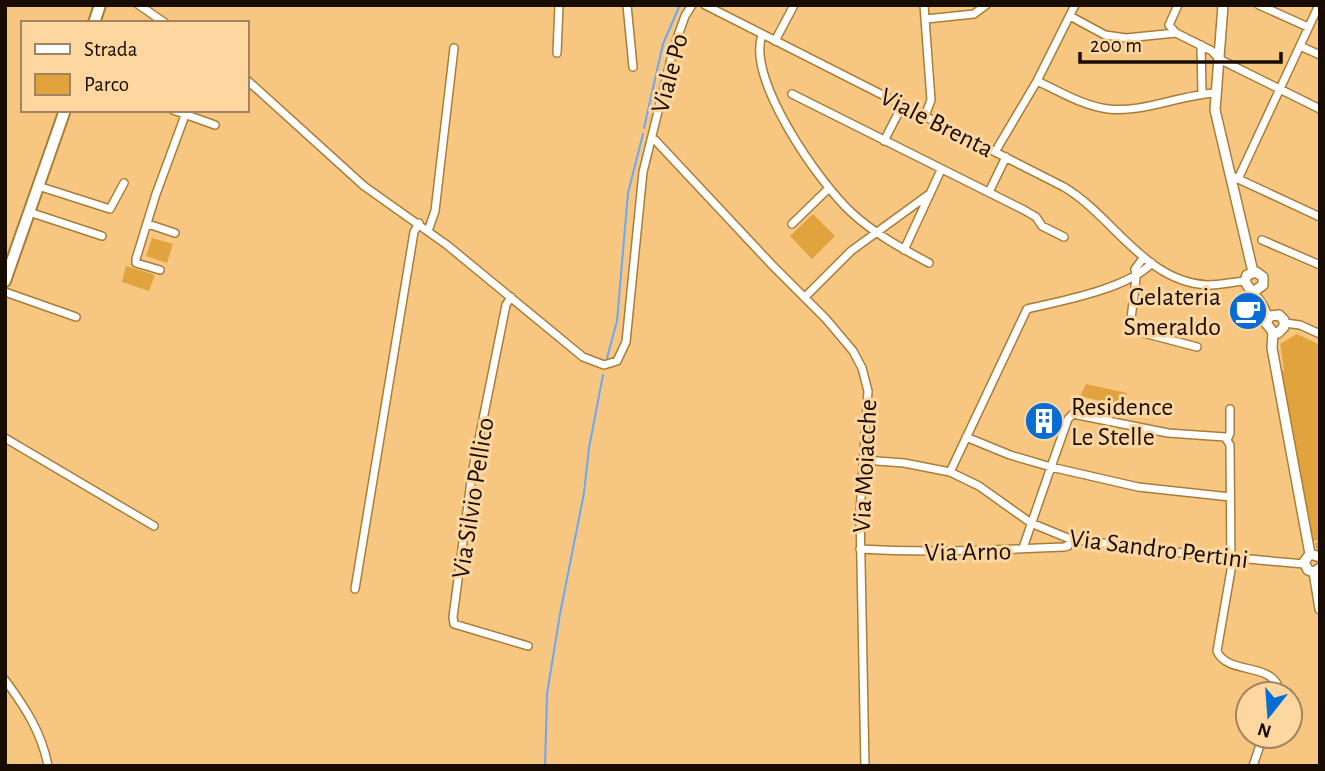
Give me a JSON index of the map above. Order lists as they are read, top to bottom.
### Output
{
  "streets": {
    "street": [
      "Viale Po",
      "Viale Brenta",
      "Via Moiacche",
      "Via Silvio Pellico",
      "Via Sandro Pertini",
      "Via Arno"
    ]
  },
  "crossings": [
    ["Viale Po", "Via Moiacche"],
    ["Via Moiacche", "Via Sandro Pertini"],
    ["Via Moiacche", "Via Arno"],
    ["Via Sandro Pertini", "Via Arno"]
  ],
  "places": {
    "cafe": ["Gelateria Smeraldo"],
    "building": ["Residence Le Stelle"]
  },
  "legend": ["Strada", "Parco"],
  "scale_bar": "200 m",
  "north": "bottom"
}
